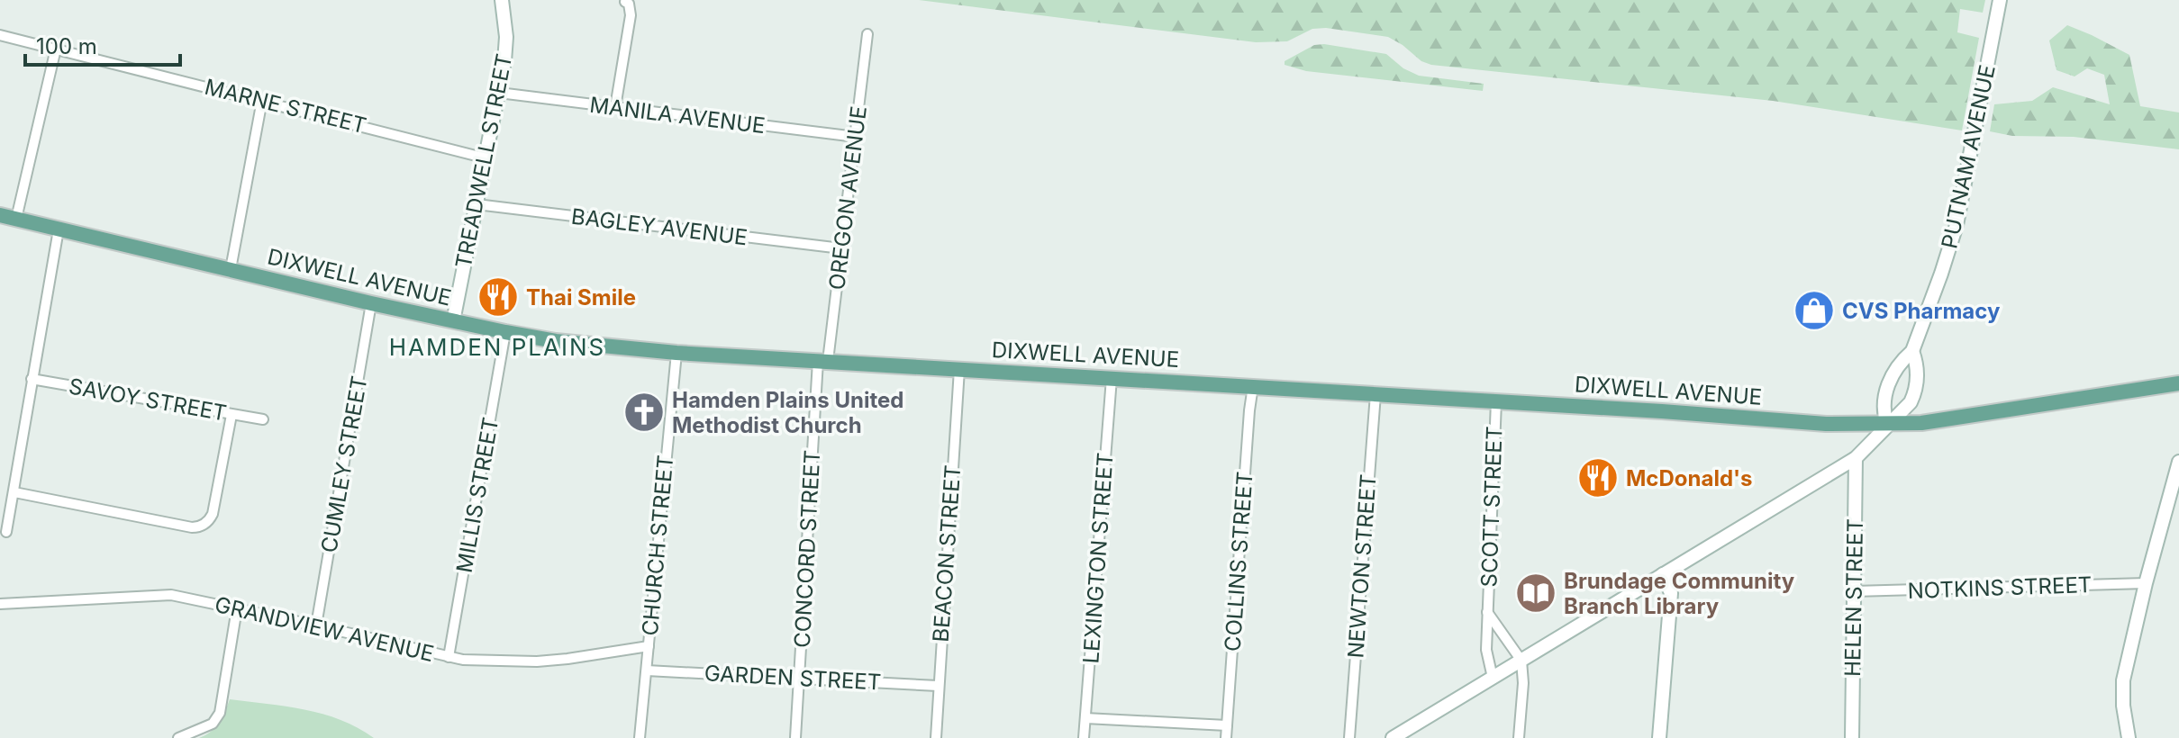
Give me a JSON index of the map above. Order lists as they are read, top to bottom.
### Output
{
  "streets": {
    "main road": [
      "PUTNAM AVENUE",
      "TREADWELL STREET",
      "DIXWELL AVENUE",
      "HELEN STREET"
    ],
    "street": [
      "MARNE STREET",
      "MANILA AVENUE",
      "OREGON AVENUE",
      "BAGLEY AVENUE",
      "SAVOY STREET",
      "CUMLEY STREET",
      "MILLIS STREET",
      "SCOTT STREET",
      "CHURCH STREET",
      "CONCORD STREET",
      "BEACON STREET",
      "LEXINGTON STREET",
      "COLLINS STREET",
      "NEWTON STREET",
      "NOTKINS STREET",
      "GRANDVIEW AVENUE",
      "GARDEN STREET"
    ]
  },
  "crossings": [
    ["MARNE STREET", "TREADWELL STREET"],
    ["MANILA AVENUE", "TREADWELL STREET"],
    ["MANILA AVENUE", "OREGON AVENUE"],
    ["PUTNAM AVENUE", "DIXWELL AVENUE"],
    ["TREADWELL STREET", "BAGLEY AVENUE"],
    ["TREADWELL STREET", "DIXWELL AVENUE"],
    ["OREGON AVENUE", "BAGLEY AVENUE"],
    ["OREGON AVENUE", "DIXWELL AVENUE"],
    ["OREGON AVENUE", "CONCORD STREET"],
    ["DIXWELL AVENUE", "CUMLEY STREET"],
    ["DIXWELL AVENUE", "MILLIS STREET"],
    ["DIXWELL AVENUE", "SCOTT STREET"],
    ["DIXWELL AVENUE", "CHURCH STREET"],
    ["DIXWELL AVENUE", "CONCORD STREET"],
    ["DIXWELL AVENUE", "BEACON STREET"],
    ["DIXWELL AVENUE", "LEXINGTON STREET"],
    ["DIXWELL AVENUE", "COLLINS STREET"],
    ["DIXWELL AVENUE", "NEWTON STREET"],
    ["CUMLEY STREET", "GRANDVIEW AVENUE"],
    ["MILLIS STREET", "GRANDVIEW AVENUE"],
    ["CHURCH STREET", "GRANDVIEW AVENUE"],
    ["CHURCH STREET", "GARDEN STREET"],
    ["CONCORD STREET", "GARDEN STREET"],
    ["BEACON STREET", "GARDEN STREET"],
    ["NOTKINS STREET", "HELEN STREET"]
  ],
  "districts": ["HAMDEN PLAINS"],
  "places": {
    "restaurant": ["Thai Smile", "McDonald's"],
    "shop": ["CVS Pharmacy"],
    "church": ["Hamden Plains United Methodist Church"],
    "library": ["Brundage Community Branch Library"]
  },
  "scale_bar": "100 m"
}
